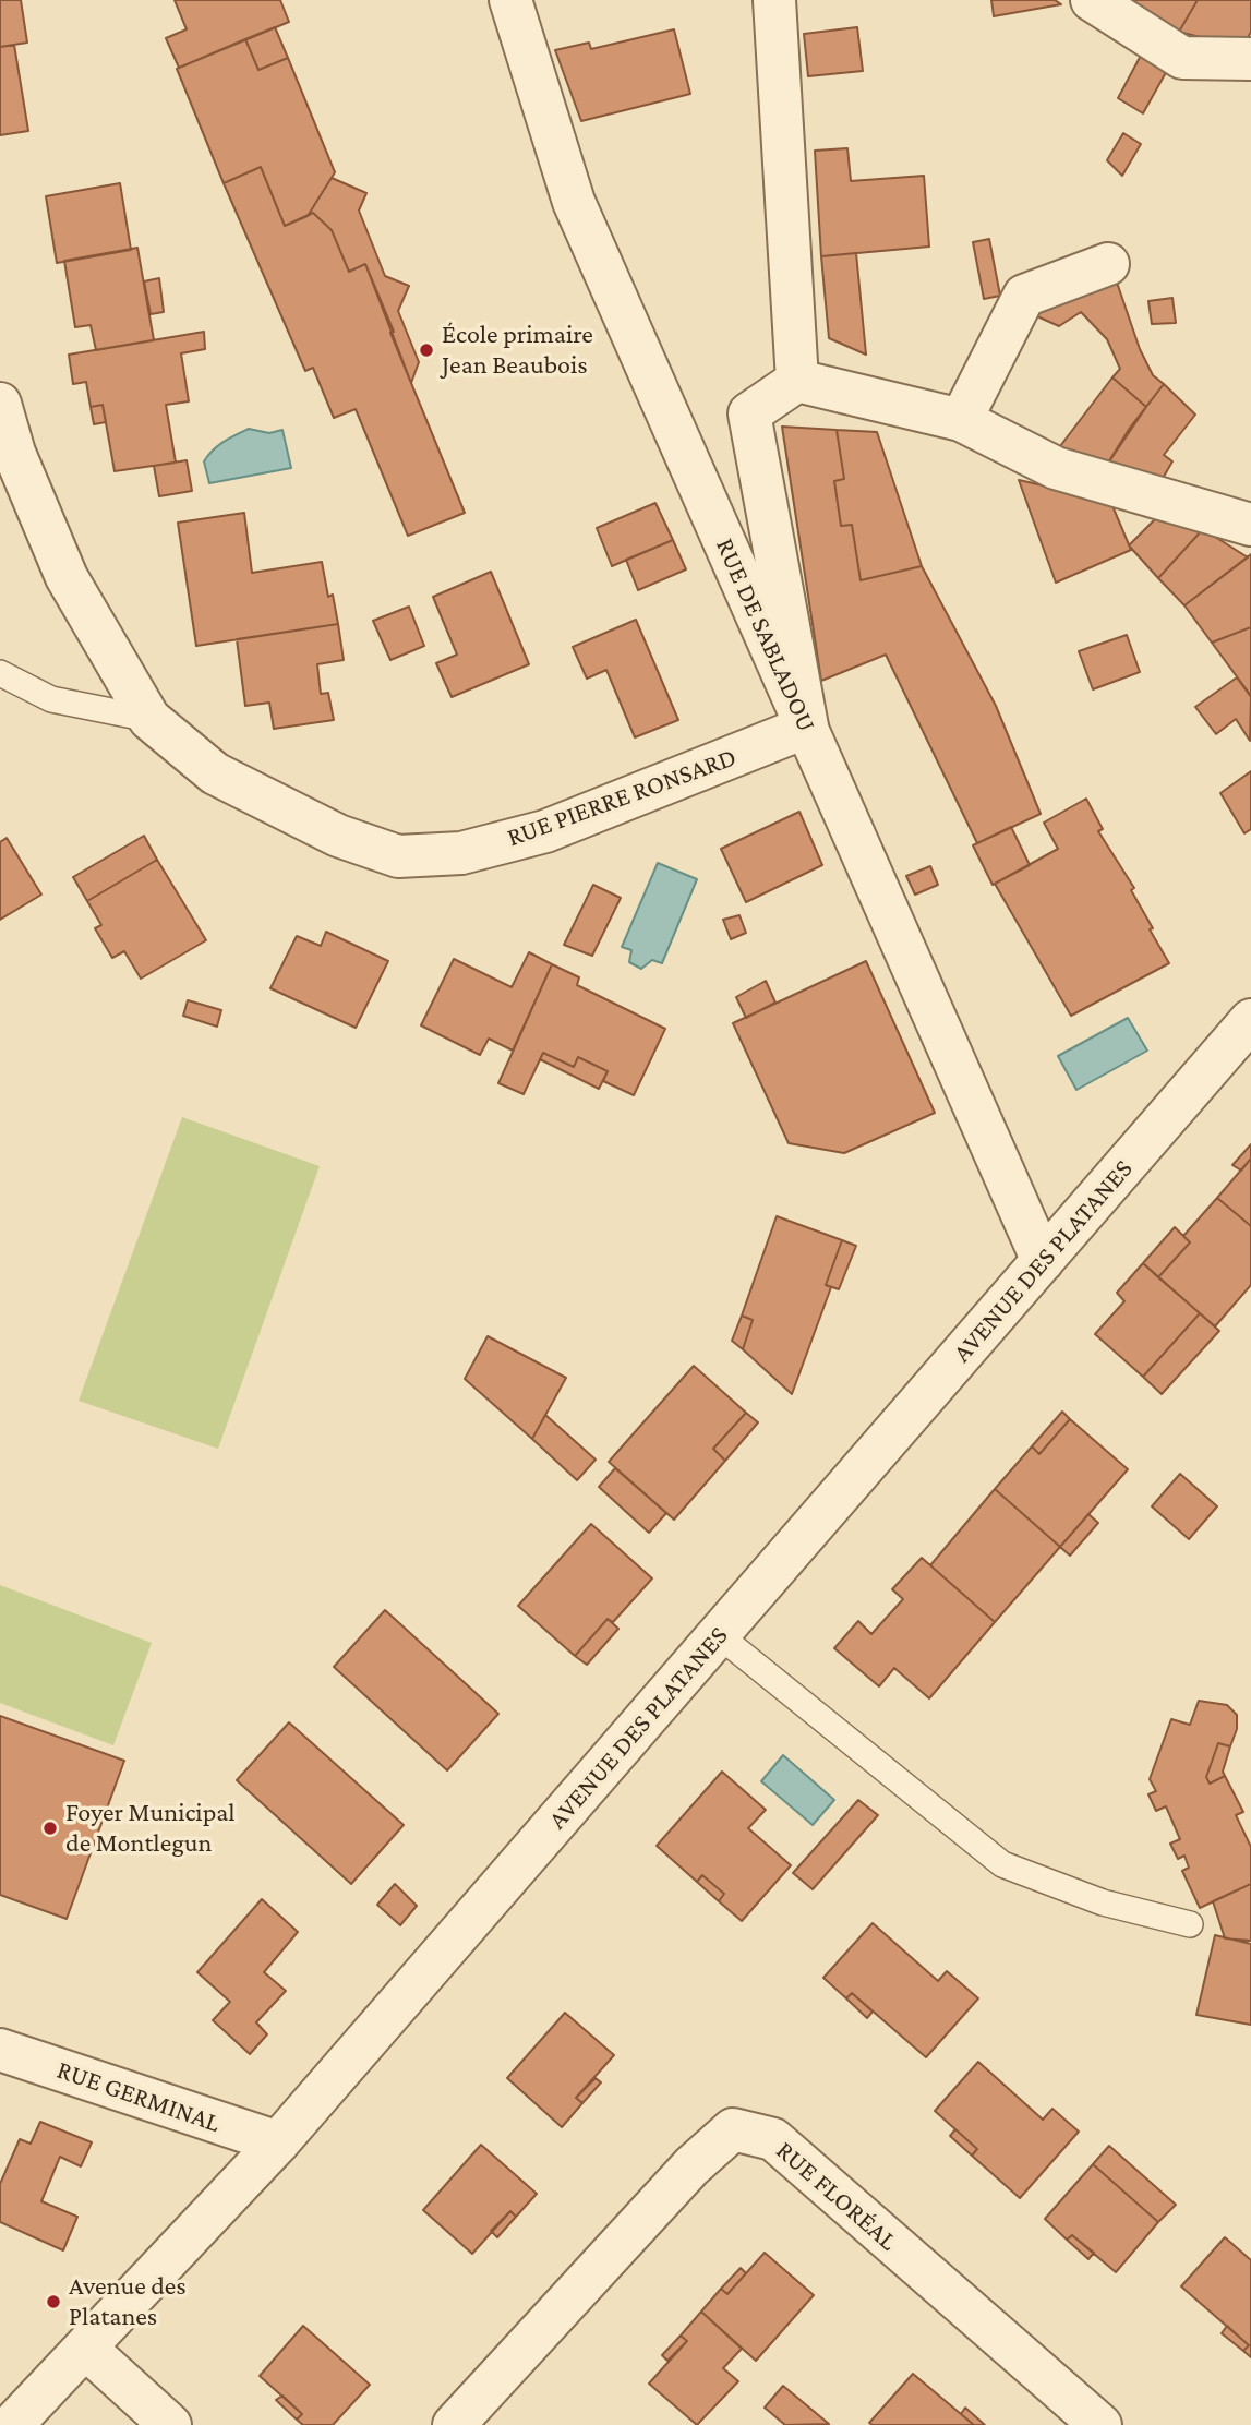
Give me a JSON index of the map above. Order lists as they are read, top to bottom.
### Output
{
  "streets": {
    "street": [
      "RUE DE SABLADOU",
      "RUE PIERRE RONSARD",
      "AVENUE DES PLATANES",
      "RUE GERMINAL",
      "RUE FLORÉAL"
    ]
  },
  "crossings": [
    ["RUE DE SABLADOU", "RUE PIERRE RONSARD"],
    ["RUE DE SABLADOU", "AVENUE DES PLATANES"],
    ["AVENUE DES PLATANES", "RUE GERMINAL"]
  ],
  "places": ["École primaire Jean Beaubois", "Foyer Municipal de Montlegun", "Avenue des Platanes"]
}
